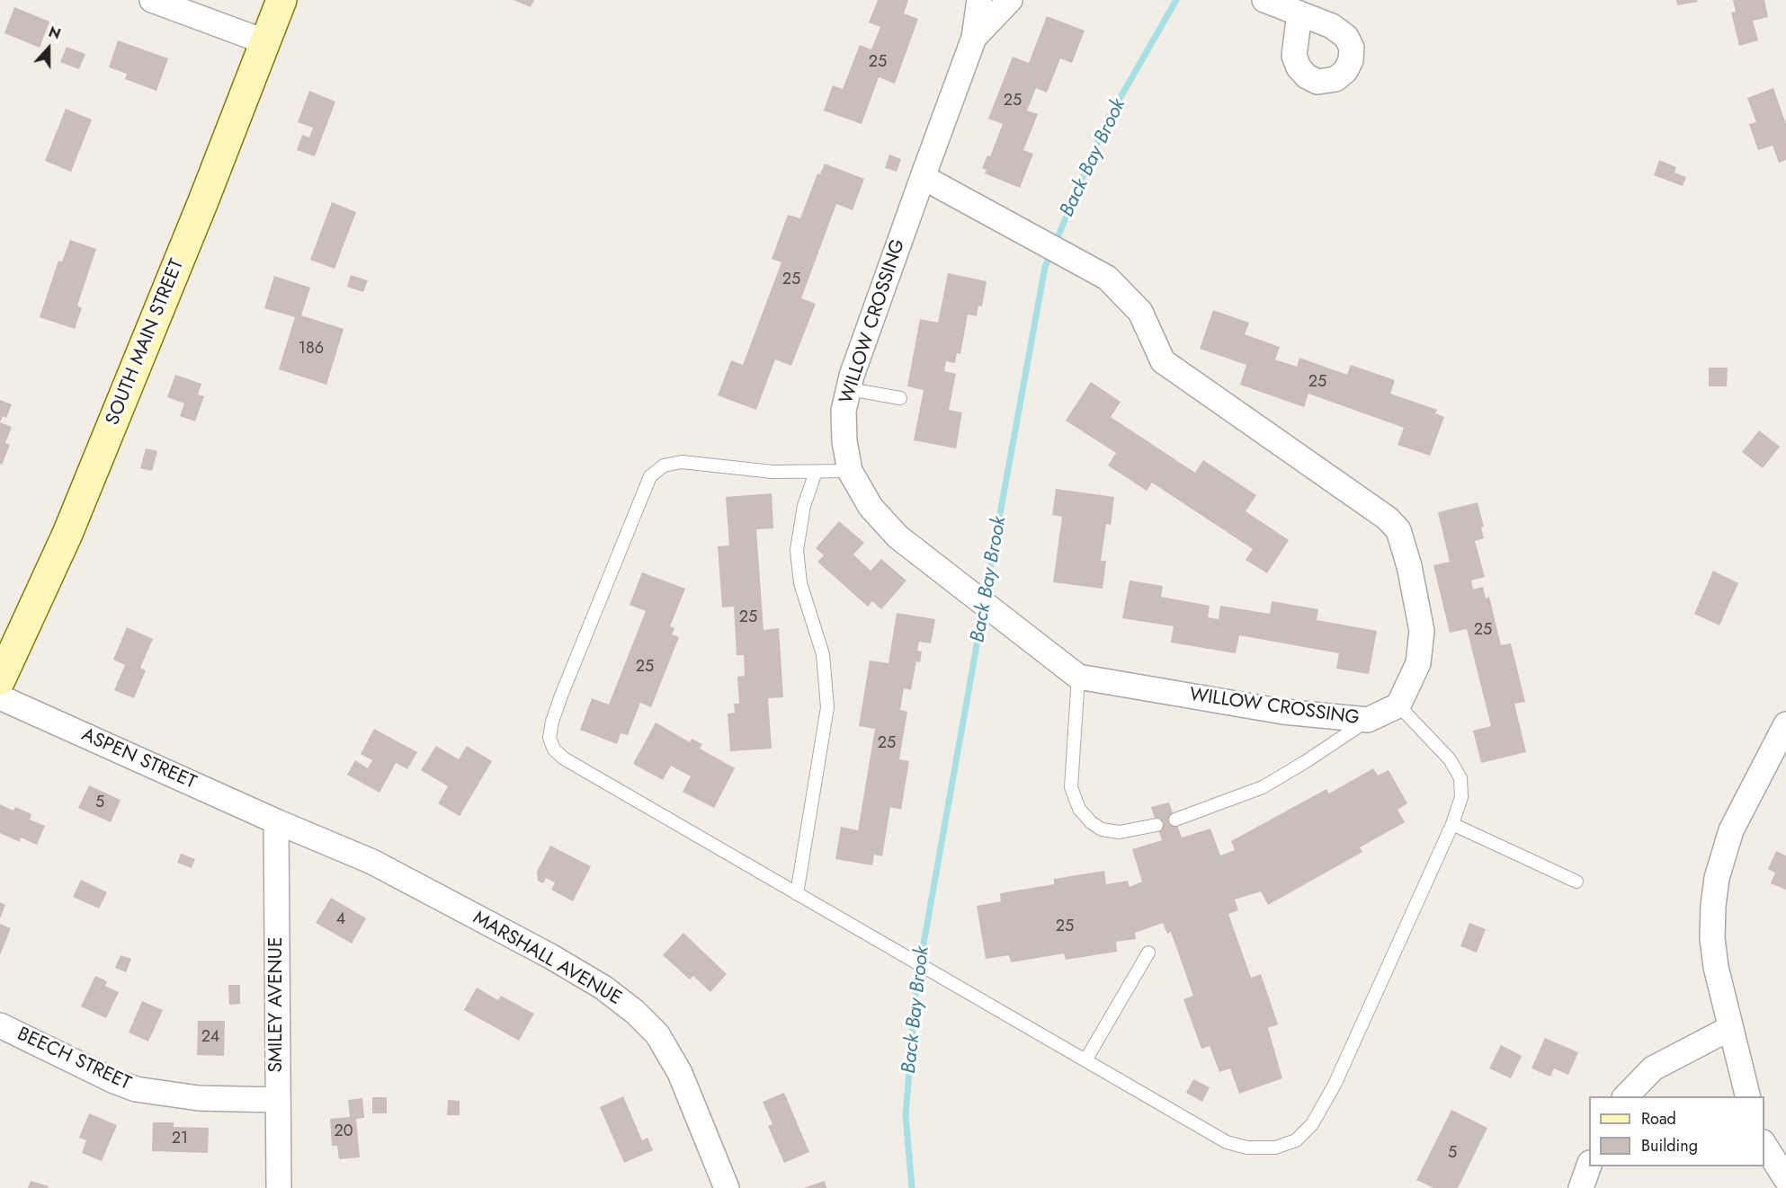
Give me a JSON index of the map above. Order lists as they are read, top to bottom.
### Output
{
  "streets": {
    "main road": ["SOUTH MAIN STREET"],
    "street": [
      "WILLOW CROSSING",
      "ASPEN STREET",
      "MARSHALL AVENUE",
      "SMILEY AVENUE",
      "BEECH STREET"
    ]
  },
  "crossings": [
    ["ASPEN STREET", "MARSHALL AVENUE"],
    ["ASPEN STREET", "SMILEY AVENUE"],
    ["MARSHALL AVENUE", "SMILEY AVENUE"],
    ["SMILEY AVENUE", "BEECH STREET"]
  ],
  "water": ["Back Bay Brook"],
  "house_numbers": [
    "25",
    "25",
    "25",
    "186",
    "25",
    "25",
    "25",
    "25",
    "25",
    "5",
    "4",
    "25",
    "24",
    "20",
    "21",
    "5"
  ],
  "legend": ["Road", "Building"],
  "north": "top"
}
